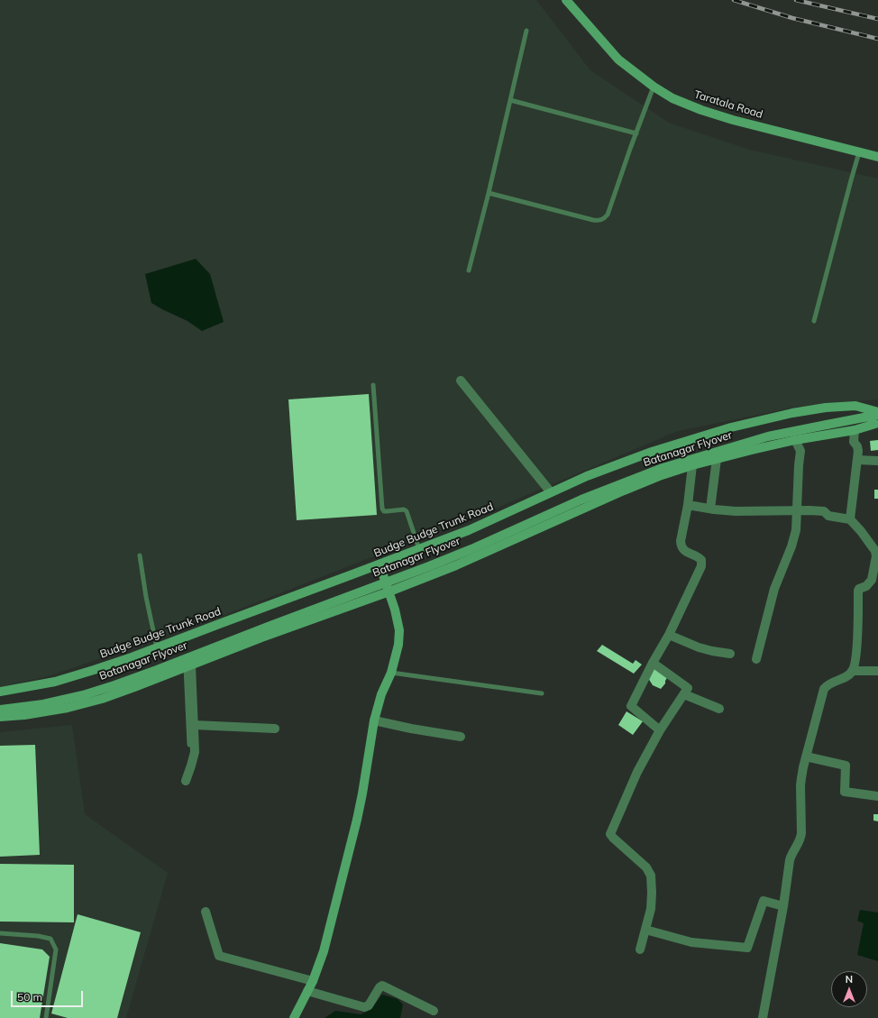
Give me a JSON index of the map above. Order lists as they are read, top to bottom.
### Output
{
  "streets": {
    "street": ["Taratala Road", "Batanagar Flyover", "Budge Budge Trunk Road"]
  },
  "scale_bar": "50 m",
  "north": "top"
}
